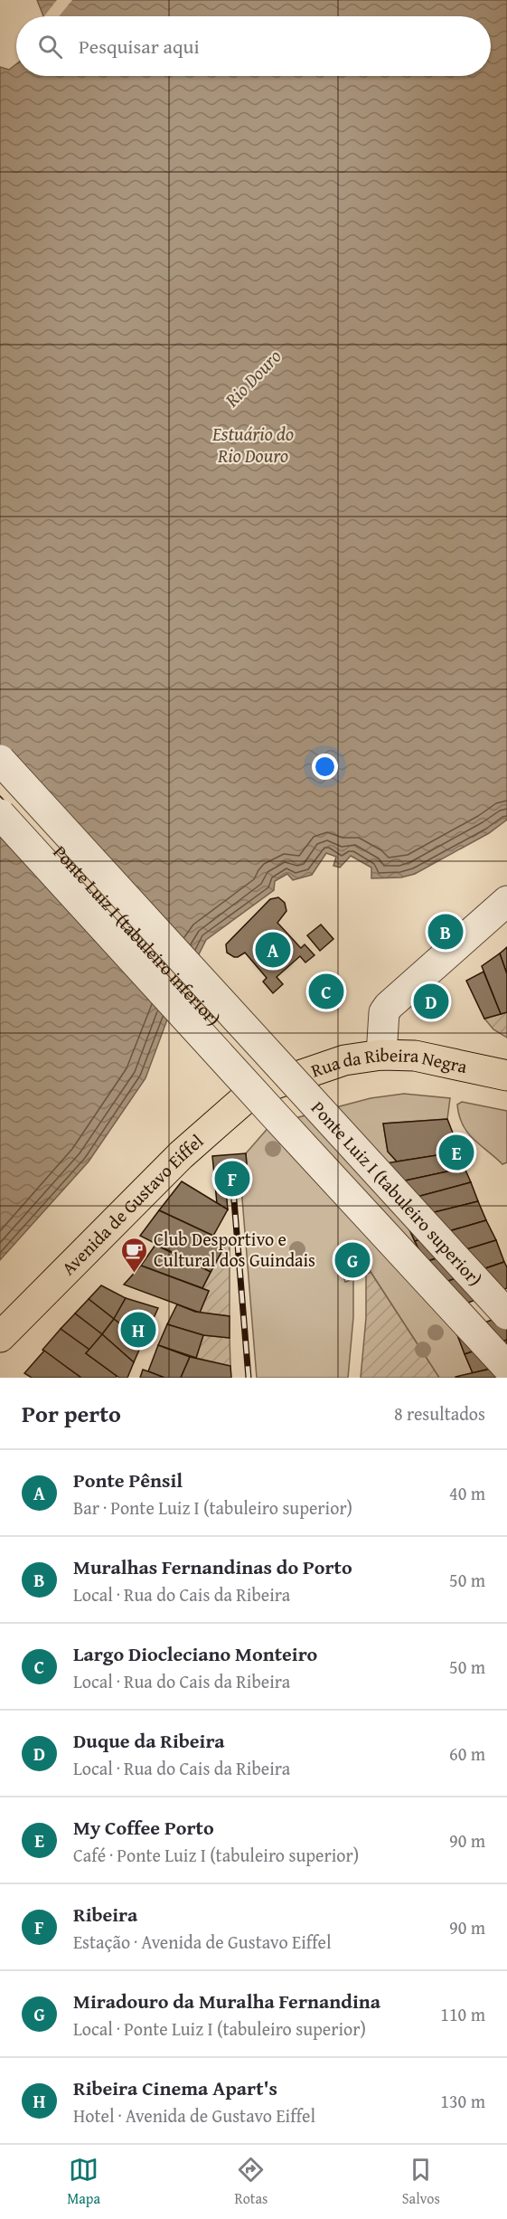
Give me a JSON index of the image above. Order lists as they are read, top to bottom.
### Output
{
  "streets": {
    "main road": ["Ponte Luiz I (tabuleiro inferior)", "Rua da Ribeira Negra", "Avenida de Gustavo Eiffel"],
    "street": ["Ponte Luiz I (tabuleiro superior)"]
  },
  "crossings": [
    ["Ponte Luiz I (tabuleiro inferior)", "Rua da Ribeira Negra"],
    ["Ponte Luiz I (tabuleiro inferior)", "Avenida de Gustavo Eiffel"],
    ["Rua da Ribeira Negra", "Avenida de Gustavo Eiffel"]
  ],
  "water": ["Rio Douro", "Estuário do Rio Douro"],
  "places": {
    "cafe": ["Club Desportivo e Cultural dos Guindais"]
  },
  "page": {
    "search": "Pesquisar aqui",
    "pins": [
      "B",
      "A",
      "C",
      "D",
      "E",
      "F",
      "G",
      "H"
    ],
    "heading": ["Por perto", "8 resultados"],
    "list": [
      {
        "mark": "A",
        "name": "Ponte Pênsil",
        "note": "Bar · Ponte Luiz I (tabuleiro superior)",
        "value": "40 m"
      },
      {
        "mark": "B",
        "name": "Muralhas Fernandinas do Porto",
        "note": "Local · Rua do Cais da Ribeira",
        "value": "50 m"
      },
      {
        "mark": "C",
        "name": "Largo Diocleciano Monteiro",
        "note": "Local · Rua do Cais da Ribeira",
        "value": "50 m"
      },
      {
        "mark": "D",
        "name": "Duque da Ribeira",
        "note": "Local · Rua do Cais da Ribeira",
        "value": "60 m"
      },
      {
        "mark": "E",
        "name": "My Coffee Porto",
        "note": "Café · Ponte Luiz I (tabuleiro superior)",
        "value": "90 m"
      },
      {
        "mark": "F",
        "name": "Ribeira",
        "note": "Estação · Avenida de Gustavo Eiffel",
        "value": "90 m"
      },
      {
        "mark": "G",
        "name": "Miradouro da Muralha Fernandina",
        "note": "Local · Ponte Luiz I (tabuleiro superior)",
        "value": "110 m"
      },
      {
        "mark": "H",
        "name": "Ribeira Cinema Apart's",
        "note": "Hotel · Avenida de Gustavo Eiffel",
        "value": "130 m"
      }
    ],
    "nav": ["Mapa", "Rotas", "Salvos"]
  }
}
